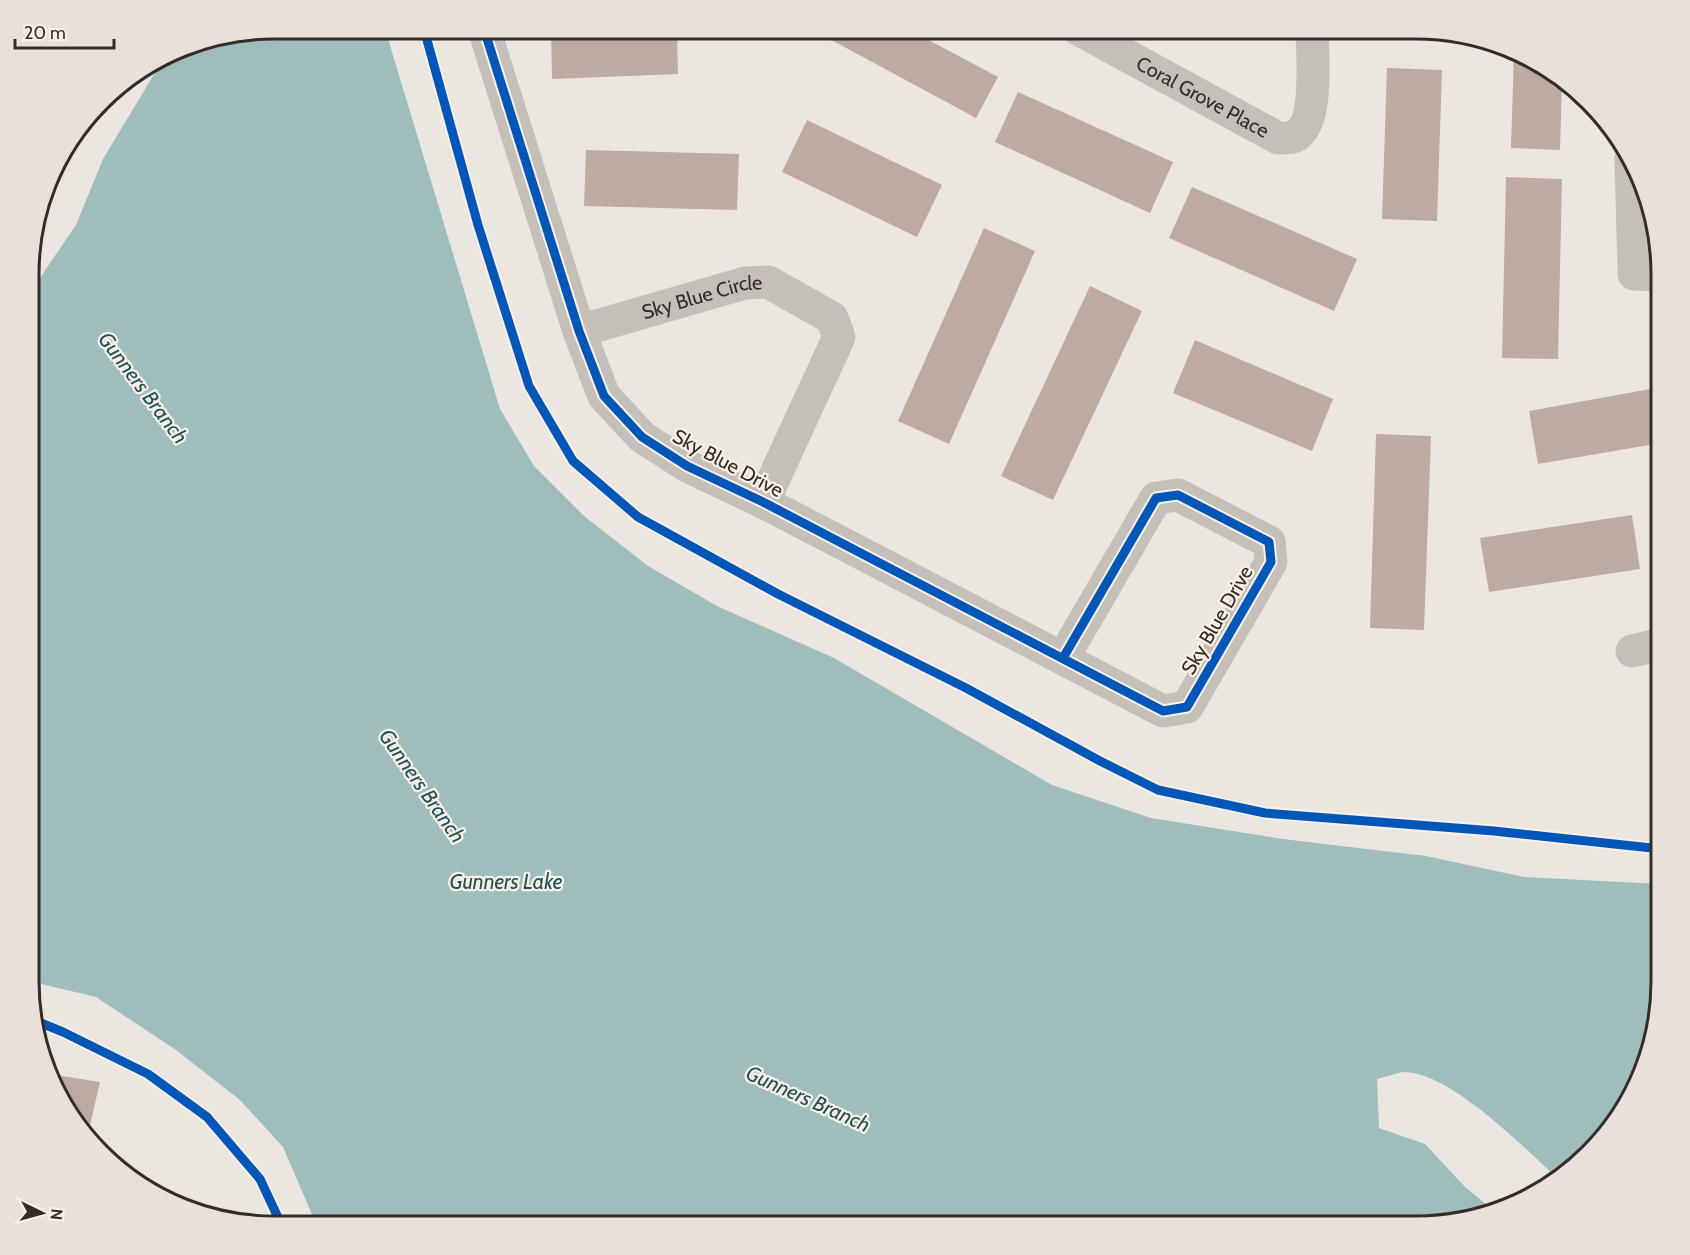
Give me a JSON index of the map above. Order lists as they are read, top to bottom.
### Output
{
  "streets": {
    "street": ["Coral Grove Place", "Sky Blue Circle", "Sky Blue Drive"]
  },
  "crossings": [
    ["Sky Blue Circle", "Sky Blue Drive"]
  ],
  "water": ["Gunners Branch", "Gunners Lake"],
  "scale_bar": "20 m",
  "north": "right"
}
